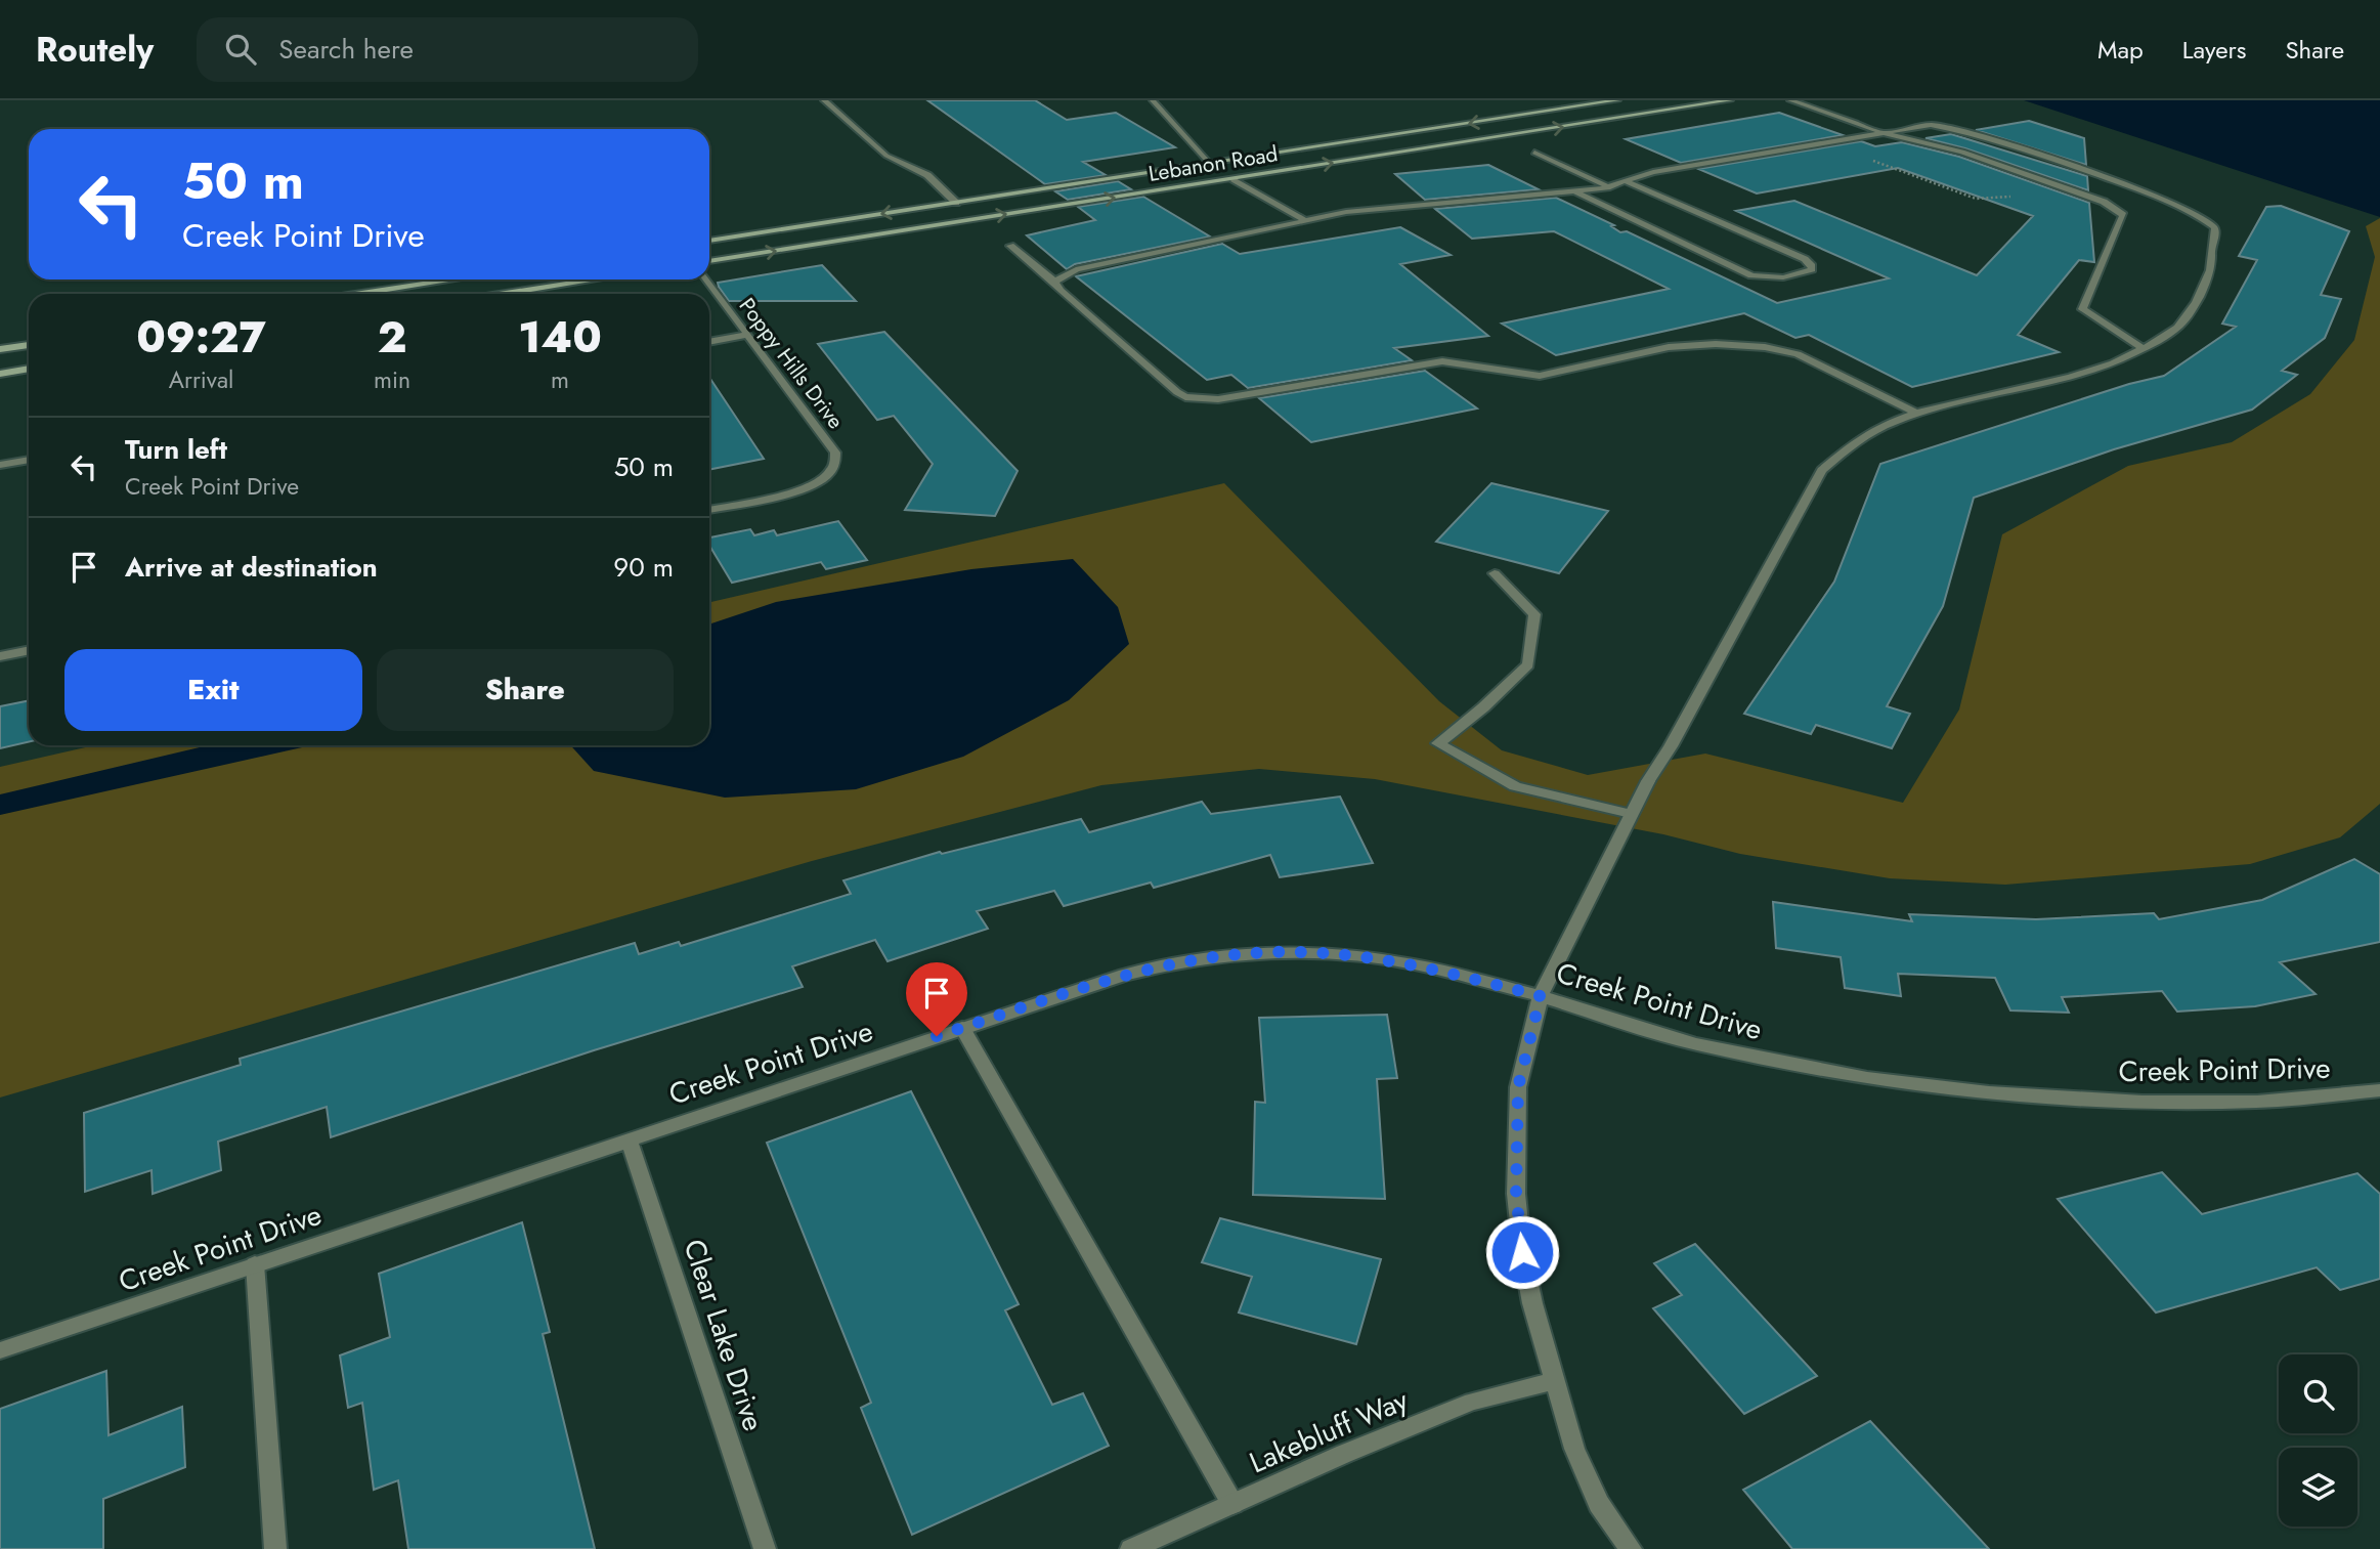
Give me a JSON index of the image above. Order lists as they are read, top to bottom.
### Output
{
  "streets": {
    "main road": ["Lebanon Road"],
    "street": [
      "Poppy Hills Drive",
      "Creek Point Drive",
      "Clear Lake Drive",
      "Lakebluff Way"
    ]
  },
  "crossings": [
    ["Creek Point Drive", "Clear Lake Drive"]
  ],
  "page": {
    "header": "Routely",
    "search": "Search here",
    "nav": ["Map", "Layers", "Share"],
    "turn": ["50 m", "Creek Point Drive"],
    "eta": [
      "09:27",
      "Arrival",
      "2",
      "min",
      "140",
      "m"
    ],
    "list": [
      {
        "name": "Turn left",
        "note": "Creek Point Drive",
        "value": "50 m"
      },
      {
        "name": "Arrive at destination",
        "value": "90 m"
      }
    ],
    "buttons": ["Exit", "Share"]
  }
}
